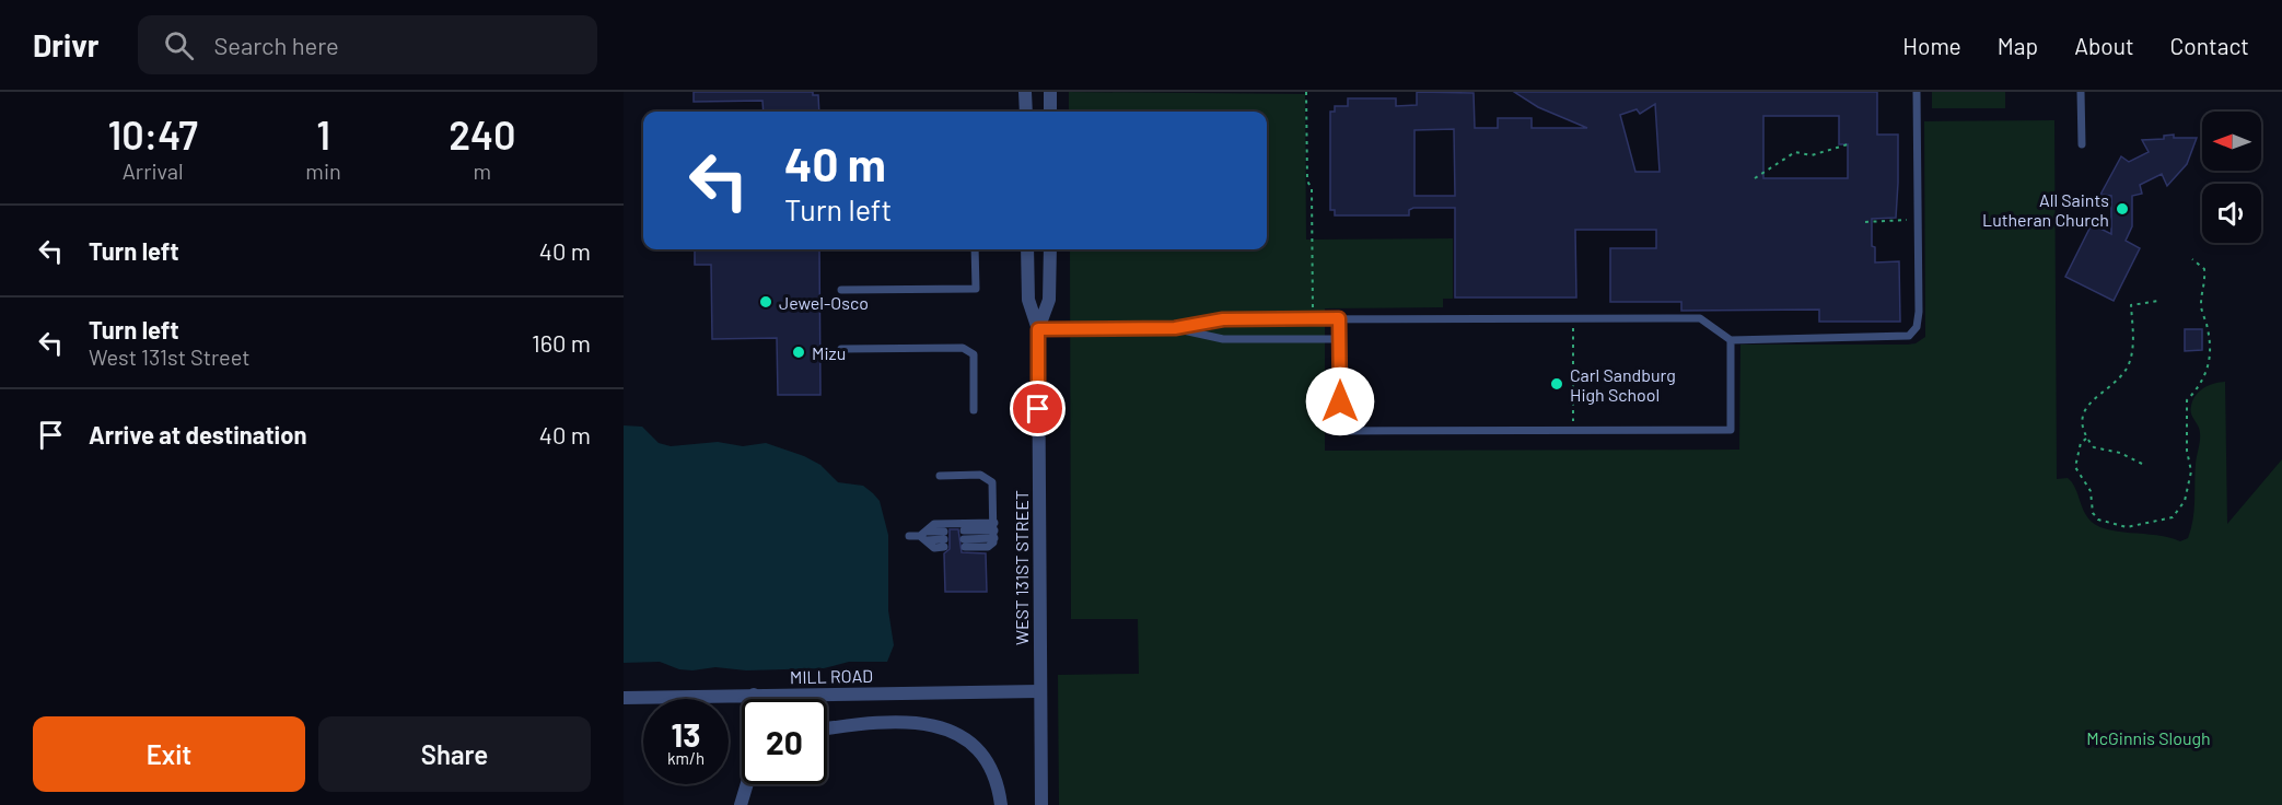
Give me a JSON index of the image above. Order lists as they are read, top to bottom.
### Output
{
  "streets": {
    "street": ["WEST 131ST STREET", "MILL ROAD"]
  },
  "crossings": [
    ["WEST 131ST STREET", "MILL ROAD"]
  ],
  "parks": ["McGinnis Slough"],
  "places": [
    "All Saints Lutheran Church",
    "Jewel-Osco",
    "Mizu",
    "Carl Sandburg High School"
  ],
  "north": "left",
  "page": {
    "header": "Drivr",
    "search": "Search here",
    "nav": [
      "Home",
      "Map",
      "About",
      "Contact"
    ],
    "eta": [
      "10:47",
      "Arrival",
      "1",
      "min",
      "240",
      "m"
    ],
    "turn": ["40 m", "Turn left"],
    "list": [
      {
        "name": "Turn left",
        "value": "40 m"
      },
      {
        "name": "Turn left",
        "note": "West 131st Street",
        "value": "160 m"
      },
      {
        "name": "Arrive at destination",
        "value": "40 m"
      }
    ],
    "speed": "13 km/h",
    "limit": "20",
    "buttons": ["Exit", "Share"]
  }
}
